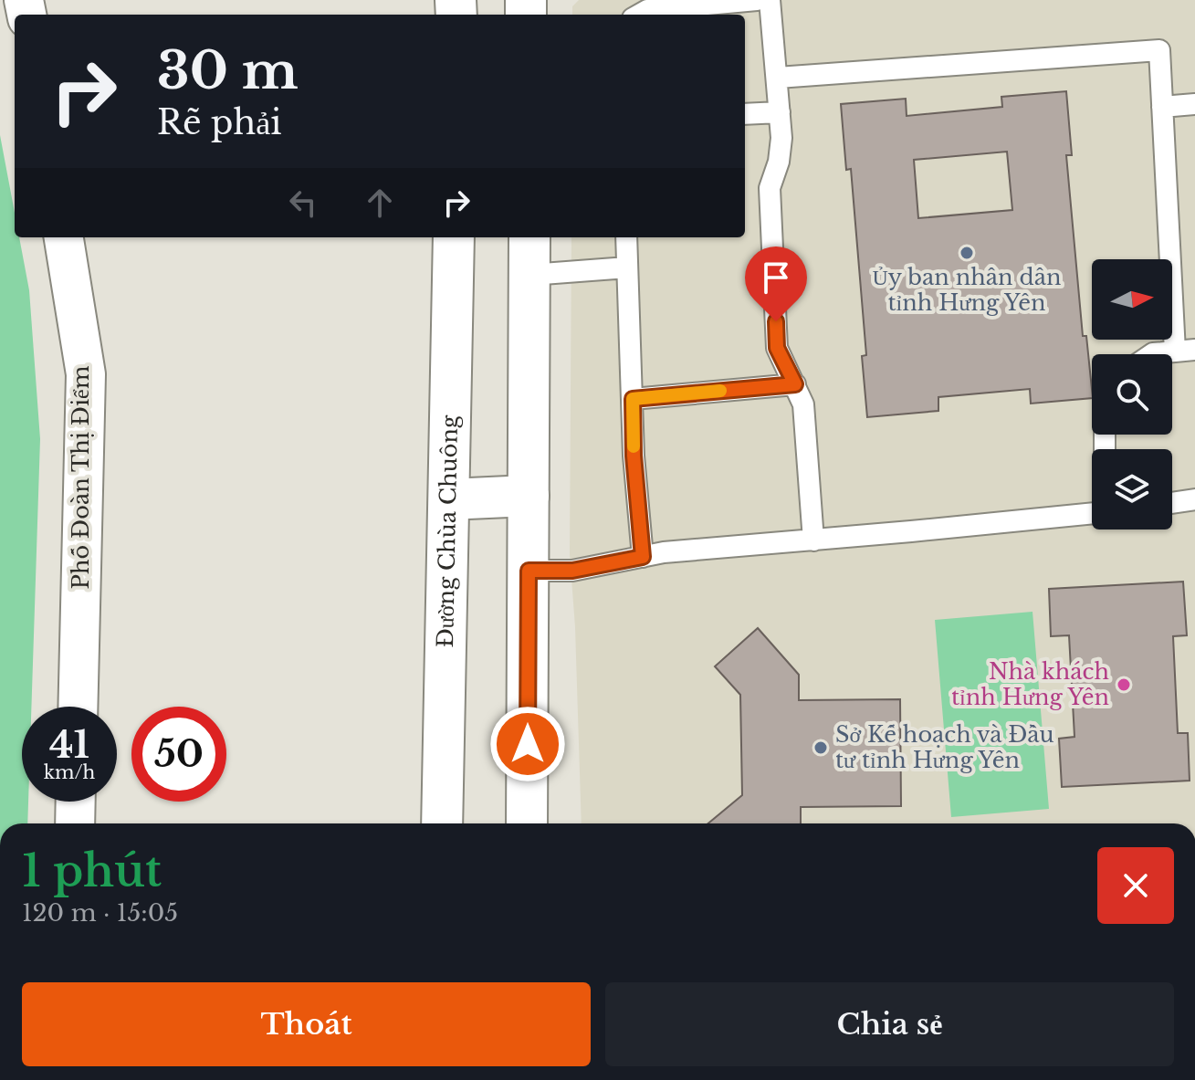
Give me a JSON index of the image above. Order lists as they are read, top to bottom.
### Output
{
  "streets": {
    "main road": ["Đường Chùa Chuông"],
    "street": ["Phố Đoàn Thị Điểm"]
  },
  "places": ["Ủy ban nhân dân tỉnh Hưng Yên", "Nhà khách tỉnh Hưng Yên", "Sở Kế hoạch và Đầu tư tỉnh Hưng Yên"],
  "north": "right",
  "page": {
    "turn": ["30 m", "Rẽ phải"],
    "speed": "41 km/h",
    "limit": "50",
    "heading": ["1 phút", "120 m · 15:05"],
    "buttons": ["Thoát", "Chia sẻ"]
  }
}
